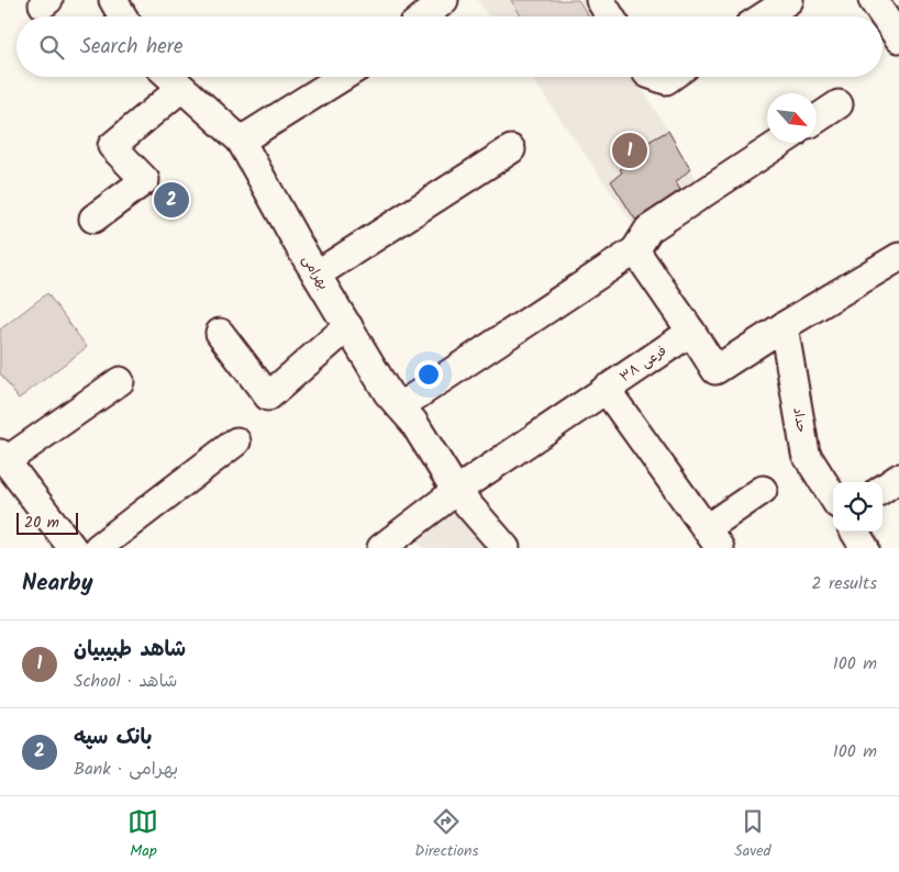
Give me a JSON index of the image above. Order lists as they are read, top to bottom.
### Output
{
  "streets": {
    "street": ["بهرامی", "فرعی ۳۸", "حداد"]
  },
  "crossings": [
    ["بهرامی", "فرعی ۳۸"]
  ],
  "scale_bar": "20 m",
  "north": "bottom right",
  "page": {
    "search": "Search here",
    "pins": ["1", "2"],
    "scale": "20 m",
    "heading": ["Nearby", "2 results"],
    "list": [
      {
        "mark": "1",
        "name": "شاهد طبیبیان",
        "note": "School · شاهد",
        "value": "100 m"
      },
      {
        "mark": "2",
        "name": "بانک سپه",
        "note": "Bank · بهرامی",
        "value": "100 m"
      }
    ],
    "nav": ["Map", "Directions", "Saved"]
  }
}
